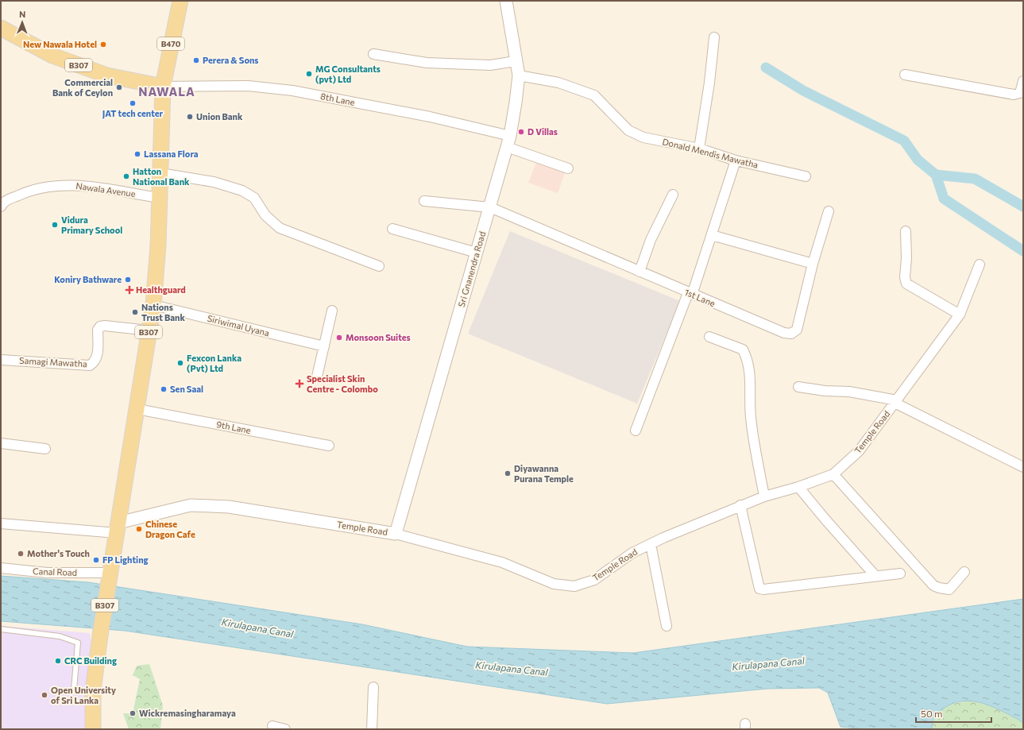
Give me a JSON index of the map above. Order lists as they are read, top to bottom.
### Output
{
  "streets": {
    "main road": ["B470", "B307"],
    "street": [
      "8th Lane",
      "Donald Mendis Mawatha",
      "Nawala Avenue",
      "Sri Gnanendra Road",
      "1st Lane",
      "Siriwimal Uyana",
      "Samagi Mawatha",
      "9th Lane",
      "Temple Road",
      "Canal Road"
    ]
  },
  "crossings": [
    ["B470", "B307"],
    ["B470", "8th Lane"],
    ["B307", "8th Lane"],
    ["B307", "Nawala Avenue"],
    ["B307", "Siriwimal Uyana"],
    ["B307", "Samagi Mawatha"],
    ["B307", "9th Lane"],
    ["B307", "Temple Road"],
    ["B307", "Canal Road"],
    ["8th Lane", "Sri Gnanendra Road"],
    ["Donald Mendis Mawatha", "Sri Gnanendra Road"],
    ["Sri Gnanendra Road", "1st Lane"],
    ["Sri Gnanendra Road", "Temple Road"]
  ],
  "districts": ["NAWALA"],
  "water": ["Kirulapana Canal"],
  "places": {
    "other": [
      "New Nawala Hotel",
      "Perera & Sons",
      "MG Consultants (pvt) Ltd",
      "Commercial Bank of Ceylon",
      "JAT tech center",
      "Union Bank",
      "D Villas",
      "Lassana Flora",
      "Hatton National Bank",
      "Vidura Primary School",
      "Koniry Bathware",
      "Nations Trust Bank",
      "Monsoon Suites",
      "Fexcon Lanka (Pvt) Ltd",
      "Sen Saal",
      "Diyawanna Purana Temple",
      "Chinese Dragon Cafe",
      "Mother's Touch",
      "FP Lighting",
      "CRC Building",
      "Open University of Sri Lanka",
      "Wickremasingharamaya"
    ],
    "health": ["Healthguard", "Specialist Skin Centre - Colombo"]
  },
  "scale_bar": "50 m",
  "north": "top"
}
